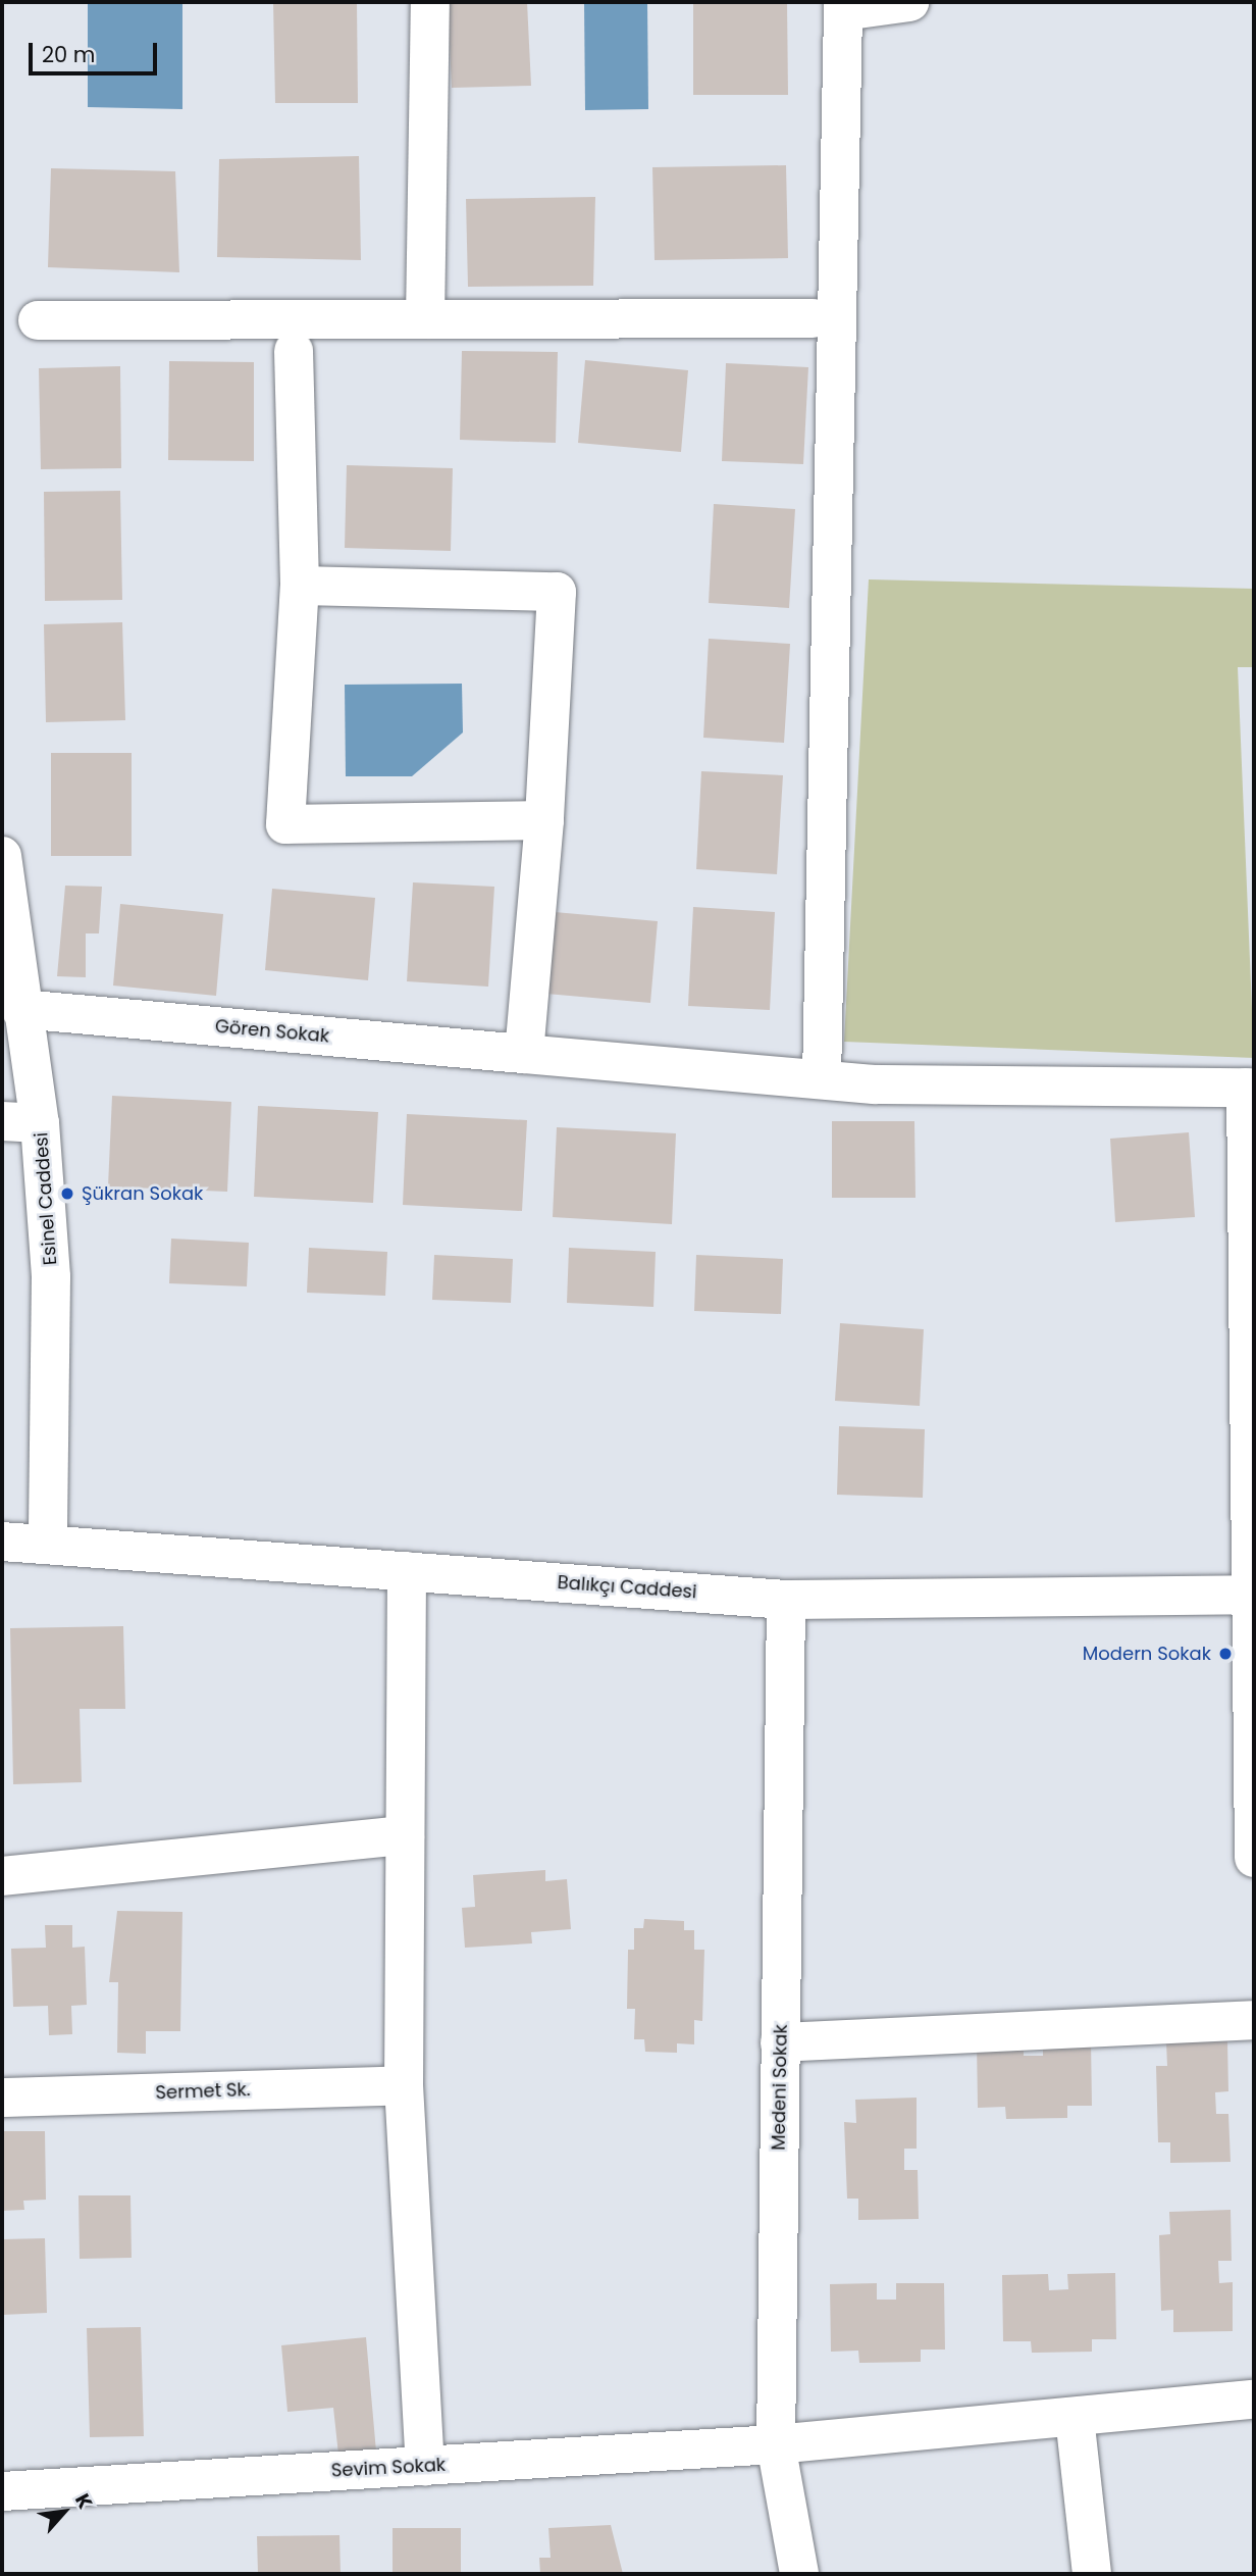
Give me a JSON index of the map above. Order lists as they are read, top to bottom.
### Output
{
  "streets": {
    "street": [
      "Gören Sokak",
      "Esinel Caddesi",
      "Balıkçı Caddesi",
      "Medeni Sokak",
      "Sermet Sk.",
      "Sevim Sokak"
    ]
  },
  "crossings": [
    ["Gören Sokak", "Esinel Caddesi"],
    ["Esinel Caddesi", "Balıkçı Caddesi"],
    ["Balıkçı Caddesi", "Medeni Sokak"],
    ["Medeni Sokak", "Sevim Sokak"]
  ],
  "places": ["Şükran Sokak", "Modern Sokak"],
  "scale_bar": "20 m",
  "north": "top right"
}
